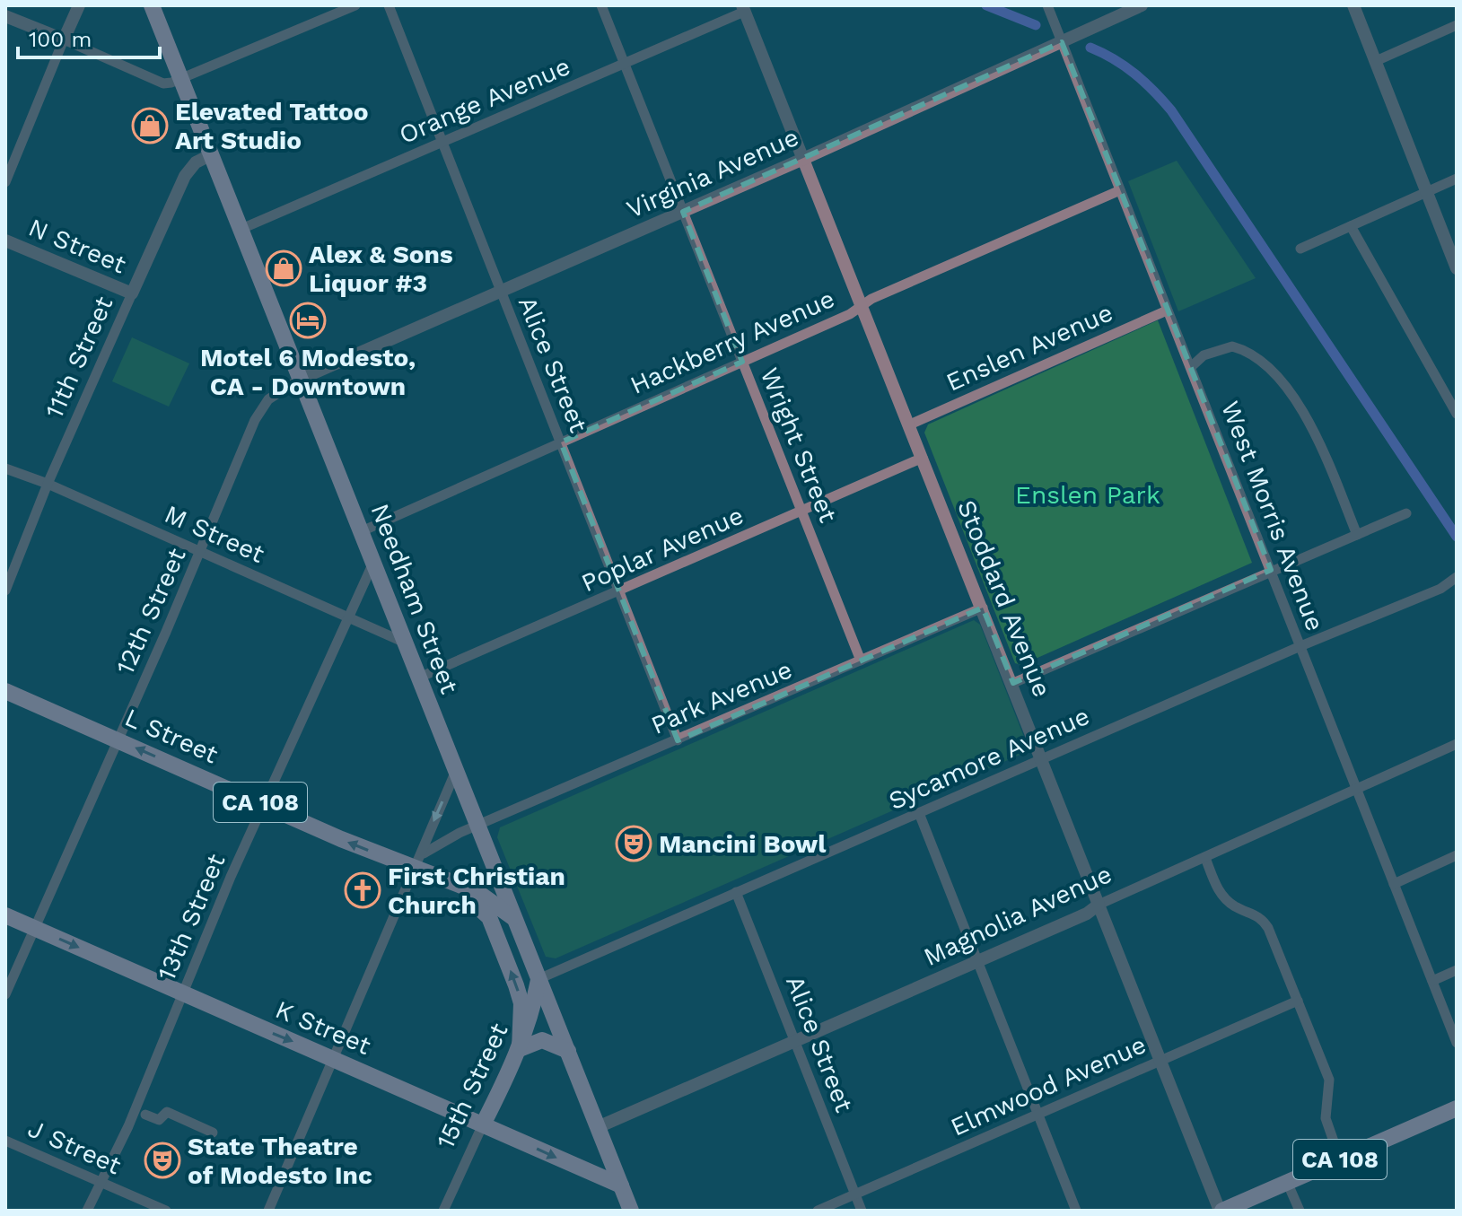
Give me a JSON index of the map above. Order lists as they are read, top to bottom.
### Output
{
  "streets": {
    "main road": [
      "Needham Street",
      "L Street",
      "CA 108",
      "K Street",
      "15th Street"
    ],
    "street": [
      "Orange Avenue",
      "Virginia Avenue",
      "N Street",
      "Hackberry Avenue",
      "Enslen Avenue",
      "11th Street",
      "Alice Street",
      "Wright Street",
      "West Morris Avenue",
      "M Street",
      "Poplar Avenue",
      "Stoddard Avenue",
      "12th Street",
      "Park Avenue",
      "Sycamore Avenue",
      "Magnolia Avenue",
      "13th Street",
      "Elmwood Avenue",
      "J Street"
    ]
  },
  "crossings": [
    ["Orange Avenue", "Alice Street"],
    ["Orange Avenue", "Wright Street"],
    ["Orange Avenue", "Needham Street"],
    ["Orange Avenue", "Stoddard Avenue"],
    ["Virginia Avenue", "Alice Street"],
    ["Virginia Avenue", "Wright Street"],
    ["Virginia Avenue", "West Morris Avenue"],
    ["Virginia Avenue", "Needham Street"],
    ["Virginia Avenue", "Stoddard Avenue"],
    ["Virginia Avenue", "12th Street"],
    ["N Street", "11th Street"],
    ["Hackberry Avenue", "Alice Street"],
    ["Hackberry Avenue", "Wright Street"],
    ["Hackberry Avenue", "West Morris Avenue"],
    ["Hackberry Avenue", "Needham Street"],
    ["Hackberry Avenue", "Stoddard Avenue"],
    ["Enslen Avenue", "West Morris Avenue"],
    ["Enslen Avenue", "Stoddard Avenue"],
    ["11th Street", "M Street"],
    ["11th Street", "Needham Street"],
    ["Alice Street", "Poplar Avenue"],
    ["Alice Street", "Park Avenue"],
    ["Alice Street", "Sycamore Avenue"],
    ["Alice Street", "Magnolia Avenue"],
    ["Alice Street", "Elmwood Avenue"],
    ["Wright Street", "Poplar Avenue"],
    ["Wright Street", "Park Avenue"],
    ["West Morris Avenue", "Sycamore Avenue"],
    ["West Morris Avenue", "Magnolia Avenue"],
    ["M Street", "Needham Street"],
    ["M Street", "12th Street"],
    ["M Street", "13th Street"],
    ["Poplar Avenue", "Needham Street"],
    ["Poplar Avenue", "Stoddard Avenue"],
    ["Needham Street", "12th Street"],
    ["Needham Street", "Park Avenue"],
    ["Needham Street", "L Street"],
    ["Needham Street", "Sycamore Avenue"],
    ["Needham Street", "Magnolia Avenue"],
    ["Needham Street", "13th Street"],
    ["Needham Street", "K Street"],
    ["Needham Street", "15th Street"],
    ["Stoddard Avenue", "Park Avenue"],
    ["Stoddard Avenue", "Sycamore Avenue"],
    ["Stoddard Avenue", "CA 108"],
    ["Stoddard Avenue", "Magnolia Avenue"],
    ["Stoddard Avenue", "Elmwood Avenue"],
    ["12th Street", "L Street"],
    ["12th Street", "K Street"],
    ["L Street", "13th Street"],
    ["Sycamore Avenue", "15th Street"],
    ["13th Street", "K Street"],
    ["13th Street", "J Street"],
    ["K Street", "15th Street"]
  ],
  "one_way": ["L Street", "K Street"],
  "parks": ["Enslen Park"],
  "places": {
    "shop": ["Elevated Tattoo Art Studio", "Alex & Sons Liquor #3"],
    "hotel": ["Motel 6 Modesto, CA - Downtown"],
    "theatre": ["Mancini Bowl", "State Theatre of Modesto Inc"],
    "church": ["First Christian Church"]
  },
  "scale_bar": "100 m"
}
